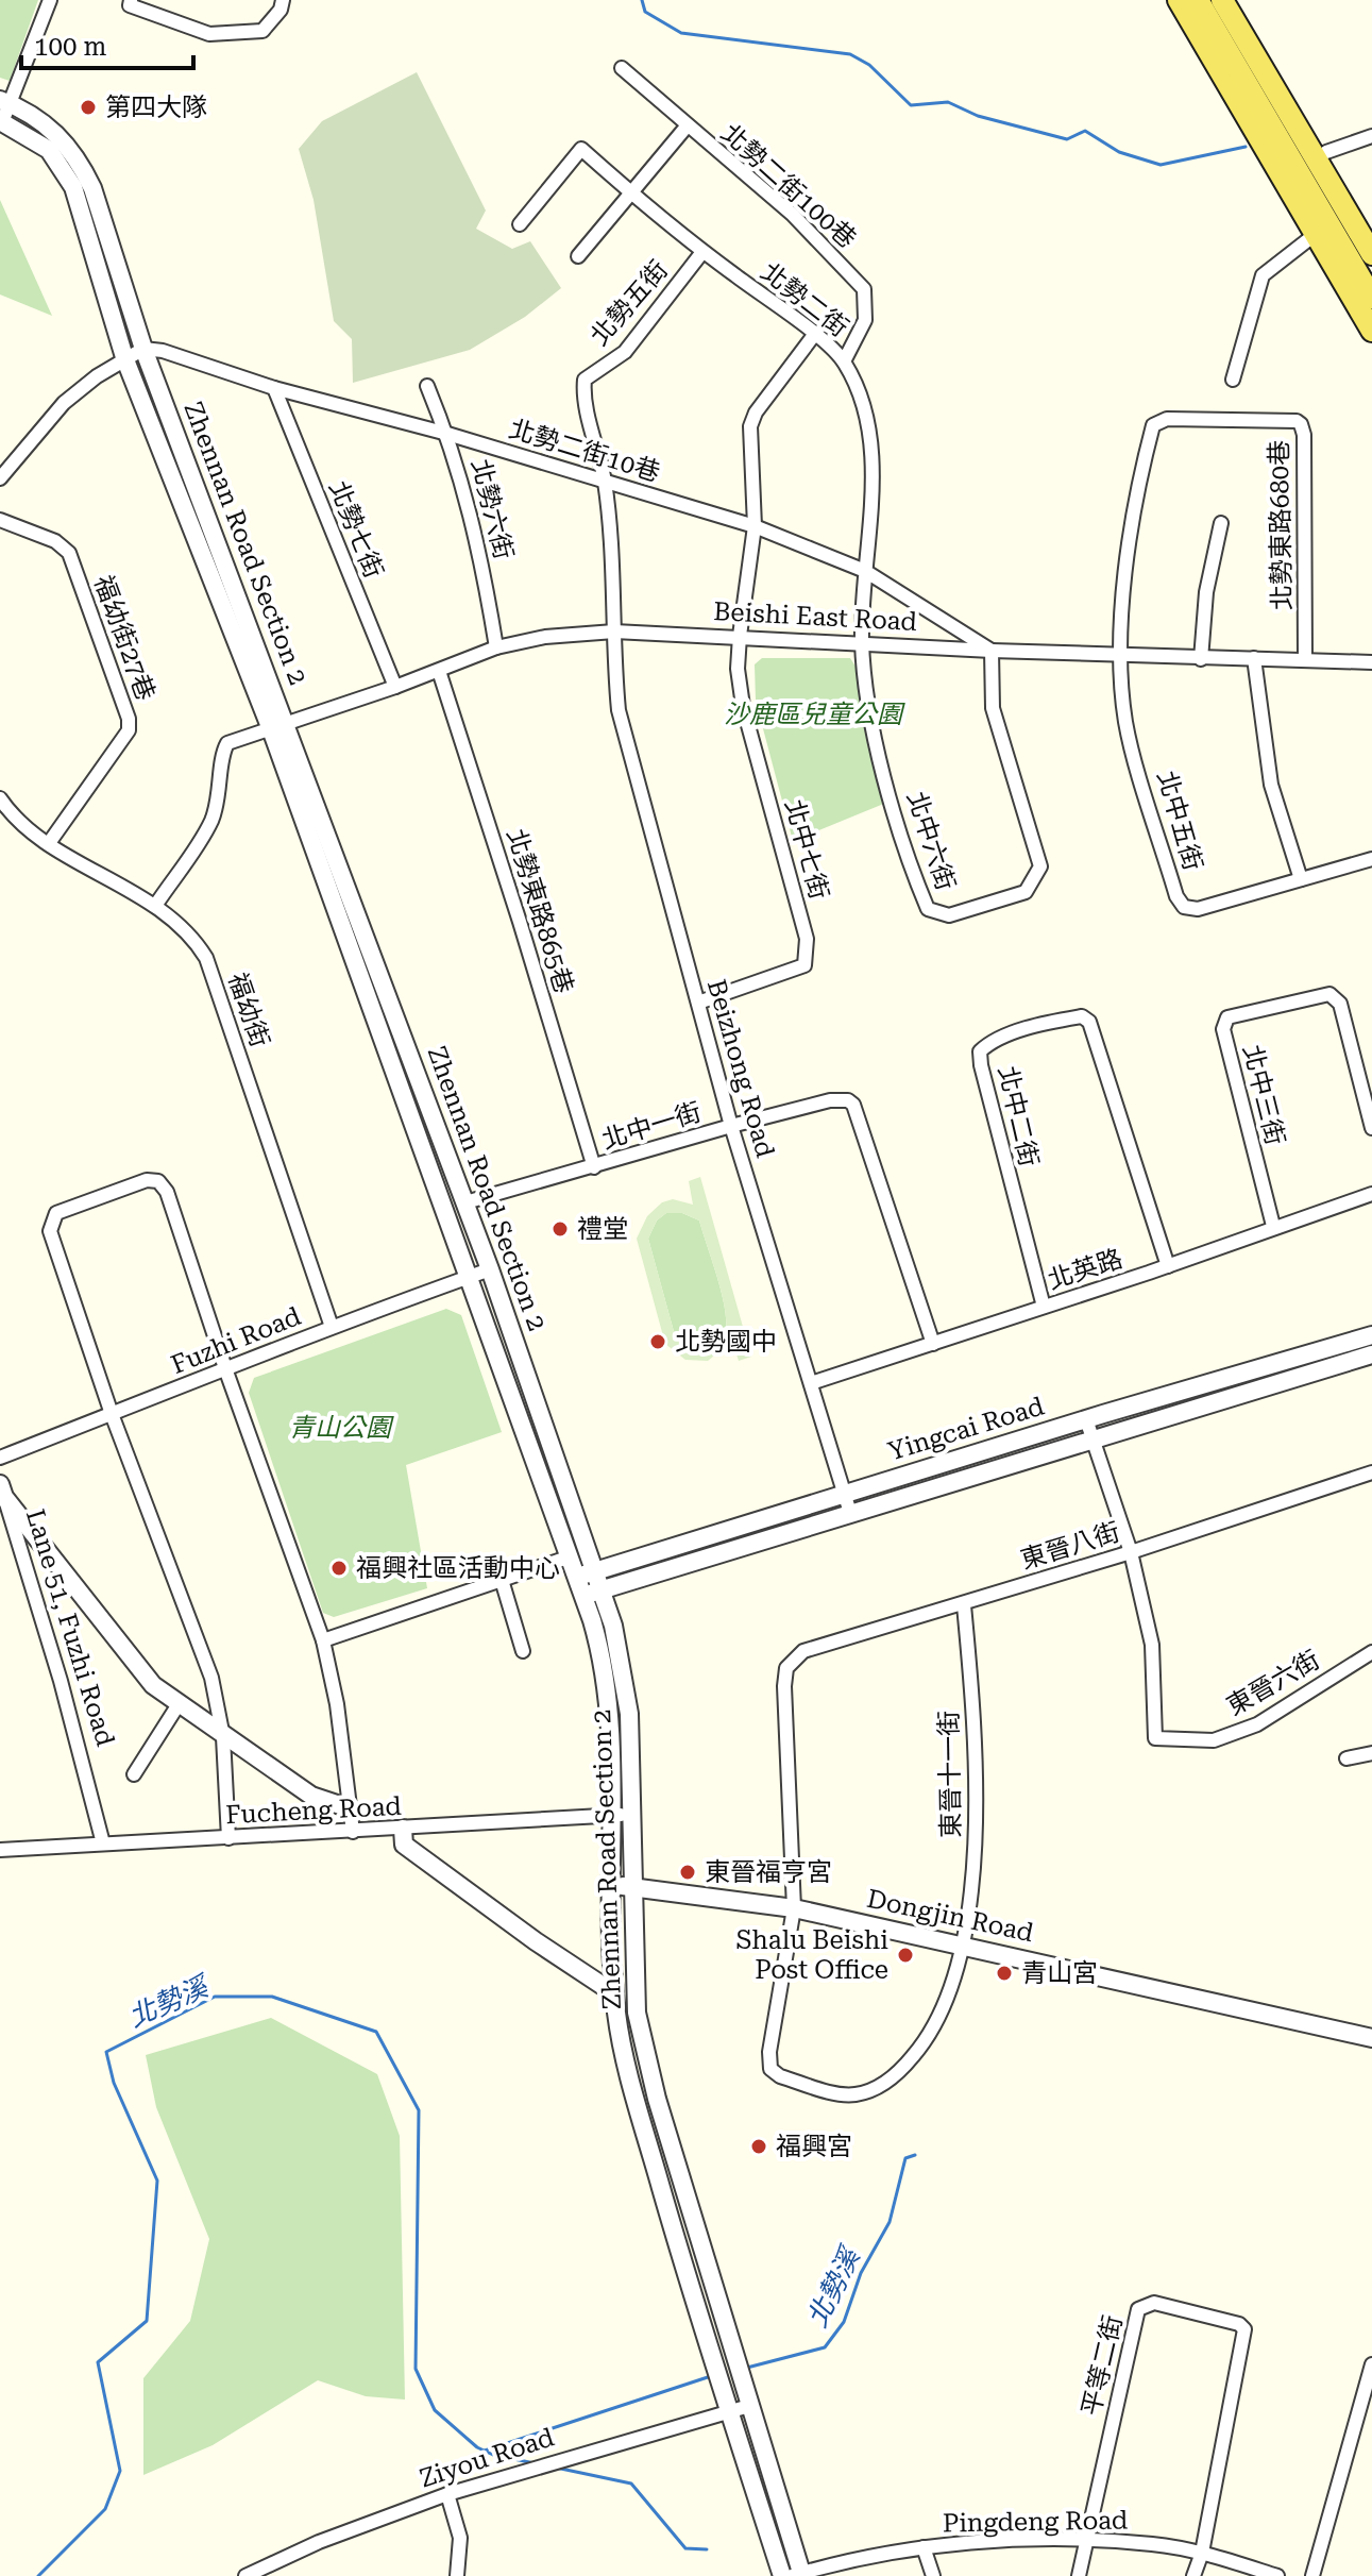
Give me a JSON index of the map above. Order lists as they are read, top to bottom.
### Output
{
  "streets": {
    "street": [
      "北勢二街100巷",
      "北勢二街",
      "北勢五街",
      "北勢二街10巷",
      "北勢六街",
      "北勢東路680巷",
      "北勢七街",
      "Zhennan Road Section 2",
      "Beishi East Road",
      "福幼街27巷",
      "北中五街",
      "北中六街",
      "北中七街",
      "北勢東路865巷",
      "福幼街",
      "Beizhong Road",
      "北中三街",
      "北中二街",
      "北中一街",
      "北英路",
      "Fuzhi Road",
      "Yingcai Road",
      "東晉八街",
      "Lane 51, Fuzhi Road",
      "東晉六街",
      "東晉十一街",
      "Fucheng Road",
      "Dongjin Road",
      "平等二街",
      "Ziyou Road",
      "Pingdeng Road"
    ]
  },
  "crossings": [
    ["北勢二街100巷", "北勢二街"],
    ["北勢二街", "北勢五街"],
    ["北勢二街", "北勢二街10巷"],
    ["北勢二街", "Beishi East Road"],
    ["北勢二街", "北中六街"],
    ["北勢五街", "北勢二街10巷"],
    ["北勢五街", "Beishi East Road"],
    ["北勢五街", "Beizhong Road"],
    ["北勢二街10巷", "北勢六街"],
    ["北勢二街10巷", "北勢七街"],
    ["北勢二街10巷", "Zhennan Road Section 2"],
    ["北勢二街10巷", "Beishi East Road"],
    ["北勢二街10巷", "北中六街"],
    ["北勢六街", "Beishi East Road"],
    ["北勢東路680巷", "Beishi East Road"],
    ["北勢東路680巷", "北中五街"],
    ["北勢七街", "Beishi East Road"],
    ["Zhennan Road Section 2", "Beishi East Road"],
    ["Zhennan Road Section 2", "北中一街"],
    ["Zhennan Road Section 2", "Fuzhi Road"],
    ["Zhennan Road Section 2", "Yingcai Road"],
    ["Zhennan Road Section 2", "Fucheng Road"],
    ["Zhennan Road Section 2", "Dongjin Road"],
    ["Zhennan Road Section 2", "Ziyou Road"],
    ["Zhennan Road Section 2", "Pingdeng Road"],
    ["Beishi East Road", "北中五街"],
    ["Beishi East Road", "北中六街"],
    ["Beishi East Road", "北中七街"],
    ["Beishi East Road", "北勢東路865巷"],
    ["Beishi East Road", "福幼街"],
    ["Beishi East Road", "Beizhong Road"],
    ["福幼街27巷", "福幼街"],
    ["北中七街", "Beizhong Road"],
    ["北勢東路865巷", "北中一街"],
    ["福幼街", "Fuzhi Road"],
    ["Beizhong Road", "北中一街"],
    ["Beizhong Road", "北英路"],
    ["Beizhong Road", "Yingcai Road"],
    ["北中三街", "北英路"],
    ["北中二街", "北英路"],
    ["北中一街", "北英路"],
    ["東晉八街", "東晉六街"],
    ["東晉八街", "東晉十一街"],
    ["東晉八街", "Dongjin Road"],
    ["Lane 51, Fuzhi Road", "Fucheng Road"],
    ["東晉十一街", "Dongjin Road"],
    ["平等二街", "Pingdeng Road"]
  ],
  "water": ["北勢溪"],
  "parks": ["沙鹿區兒童公園", "青山公園"],
  "places": [
    "第四大隊",
    "禮堂",
    "北勢國中",
    "福興社區活動中心",
    "東晉福亨宮",
    "Shalu Beishi Post Office",
    "青山宮",
    "福興宮"
  ],
  "scale_bar": "100 m"
}
